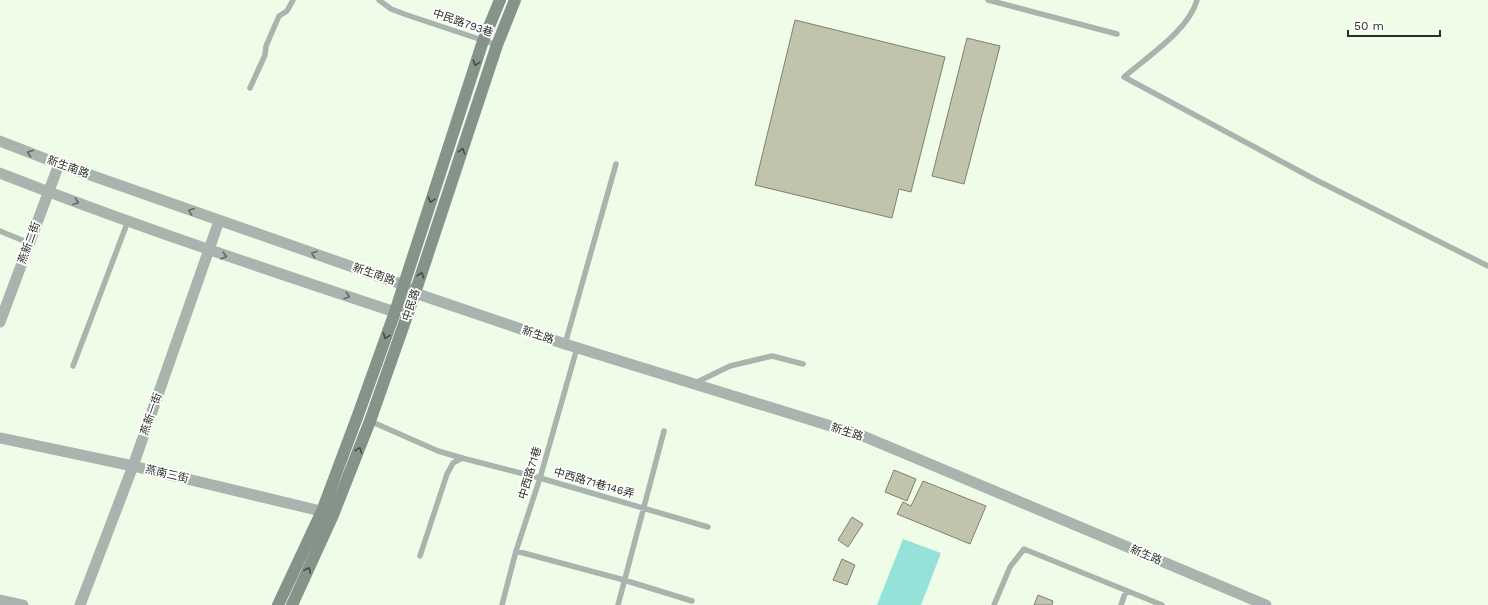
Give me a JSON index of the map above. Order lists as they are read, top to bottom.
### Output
{
  "streets": {
    "main road": ["中民路"],
    "street": [
      "新生南路",
      "燕新二街",
      "新生路",
      "燕新一街",
      "燕南三街"
    ],
    "lane": ["中民路793巷", "中西路71巷", "中西路71巷146弄"]
  },
  "crossings": [
    ["中民路793巷", "中民路"],
    ["新生南路", "燕新二街"],
    ["新生南路", "中民路"],
    ["新生南路", "新生路"],
    ["新生南路", "燕新一街"],
    ["中民路", "新生路"],
    ["中民路", "燕南三街"],
    ["中民路", "中西路71巷146弄"],
    ["新生路", "中西路71巷"],
    ["燕新一街", "燕南三街"],
    ["中西路71巷", "中西路71巷146弄"]
  ],
  "scale_bar": "50 m"
}
